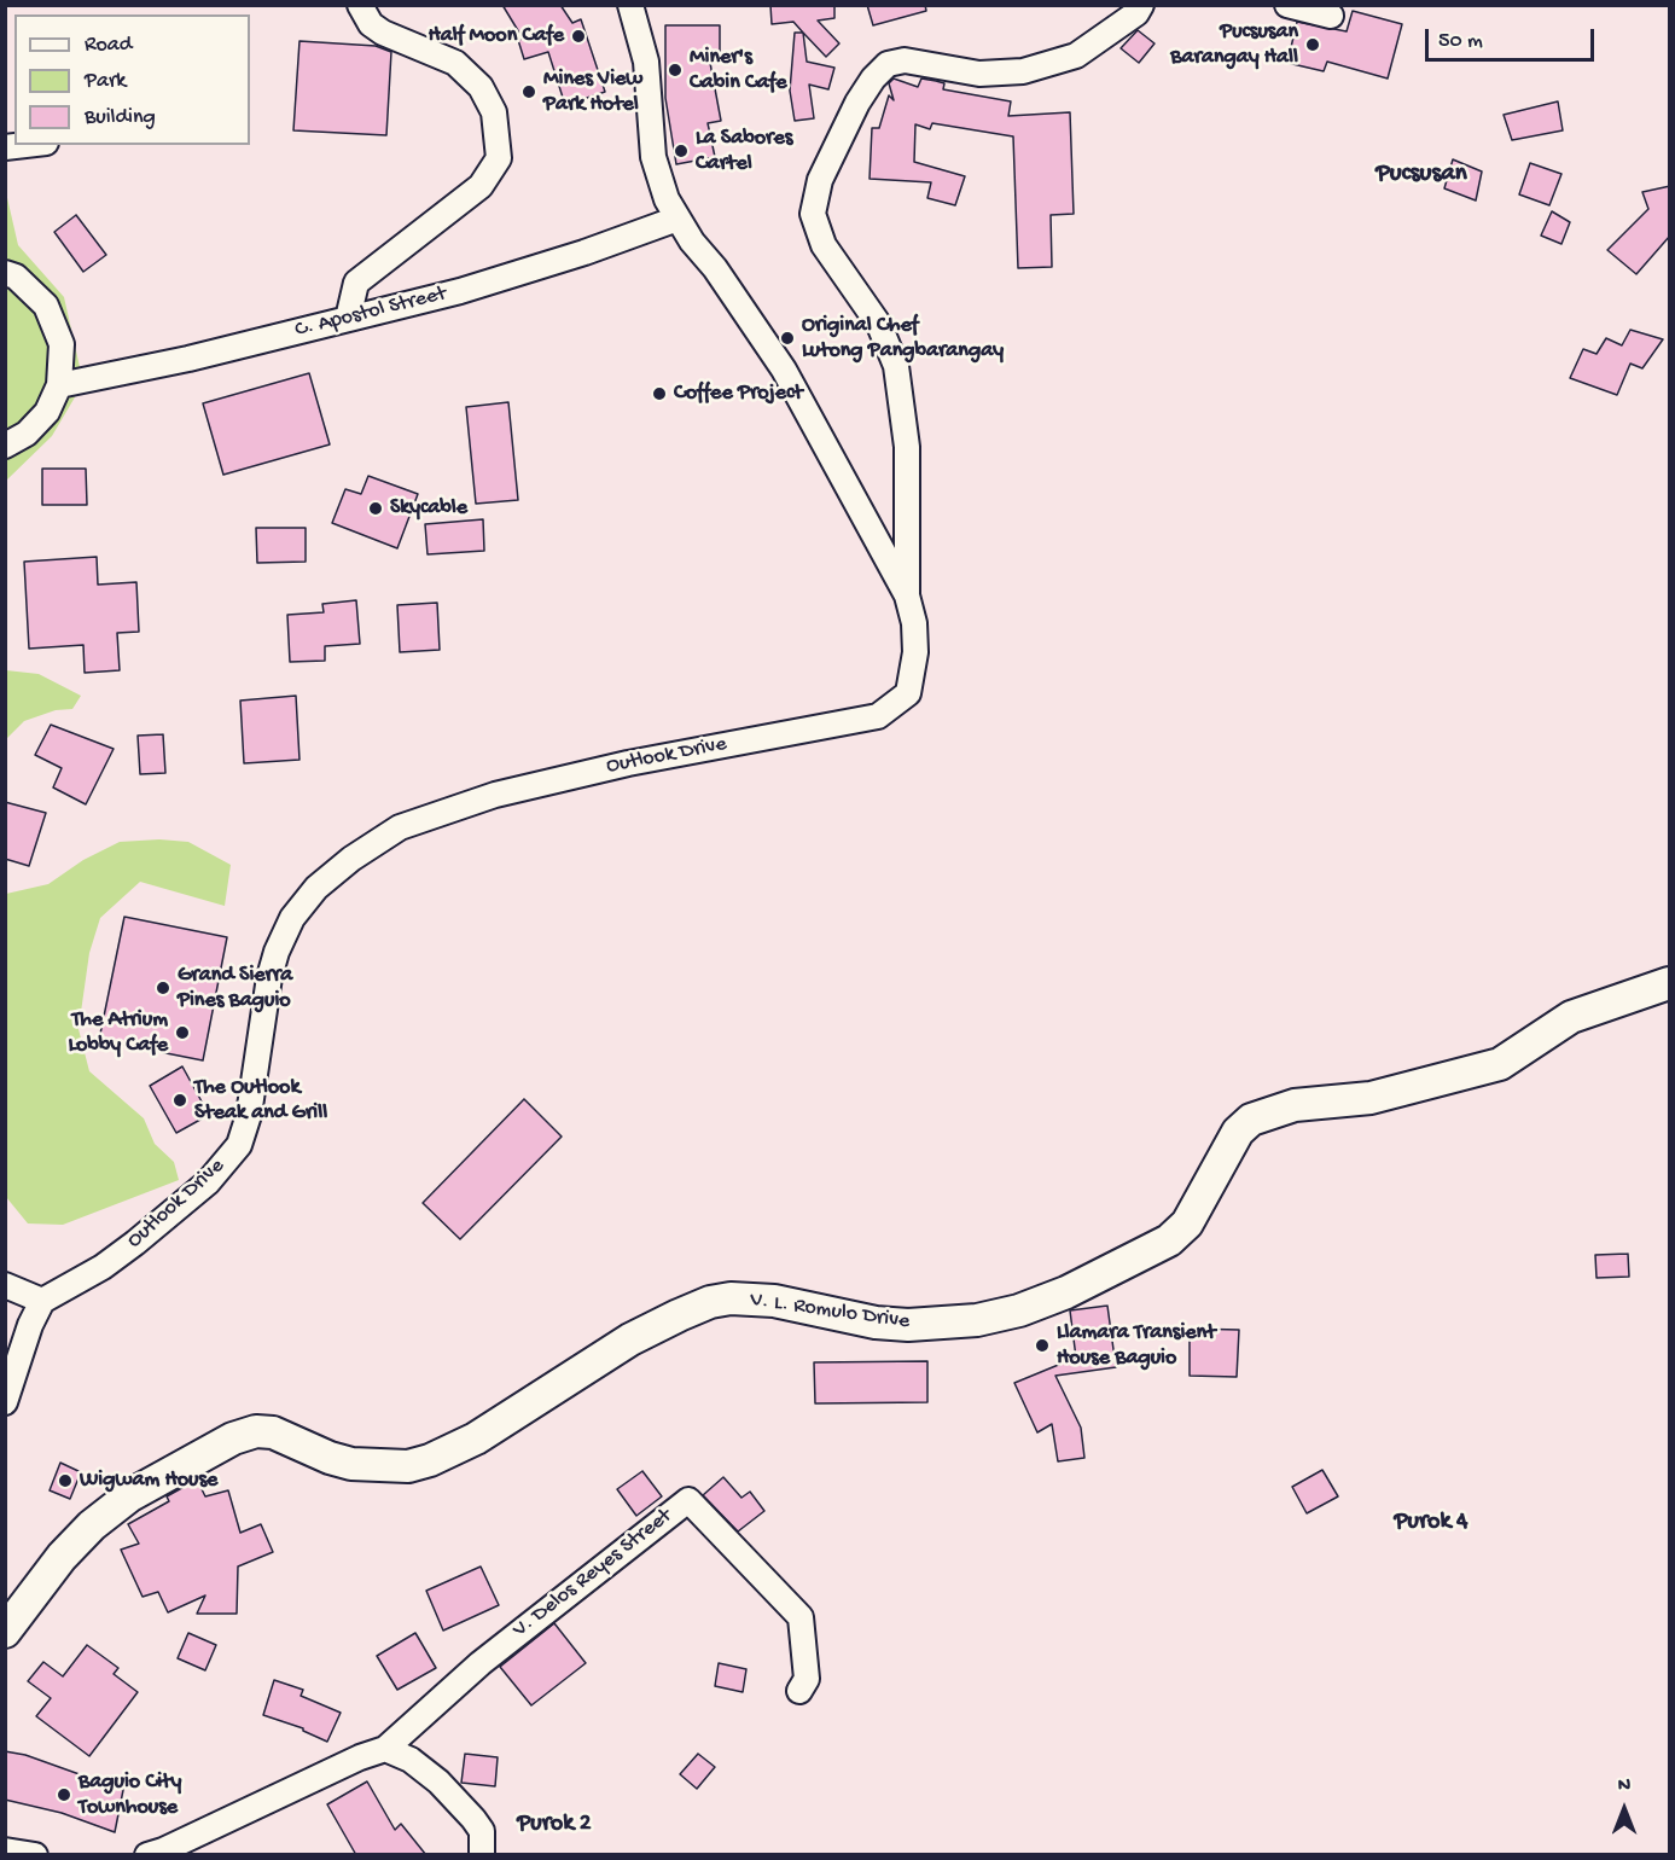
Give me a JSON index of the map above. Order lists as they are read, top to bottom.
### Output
{
  "streets": {
    "main road": ["V. L. Romulo Drive"],
    "street": ["C. Apostol Street", "Outlook Drive", "V. Delos Reyes Street"]
  },
  "crossings": [
    ["C. Apostol Street", "Outlook Drive"]
  ],
  "districts": ["Pucsusan", "Purok 4", "Purok 2"],
  "places": [
    "Half Moon Cafe",
    "Pucsusan Barangay Hall",
    "Miner's Cabin Cafe",
    "Mines View Park Hotel",
    "La Sabores Cartel",
    "Original Chef Lutong Pangbarangay",
    "Coffee Project",
    "Skycable",
    "Grand Sierra Pines Baguio",
    "The Atrium Lobby Cafe",
    "The Outlook Steak and Grill",
    "Llamara Transient House Baguio",
    "Wigwam House",
    "Baguio City Townhouse"
  ],
  "legend": ["Road", "Park", "Building"],
  "scale_bar": "50 m",
  "north": "top"
}
